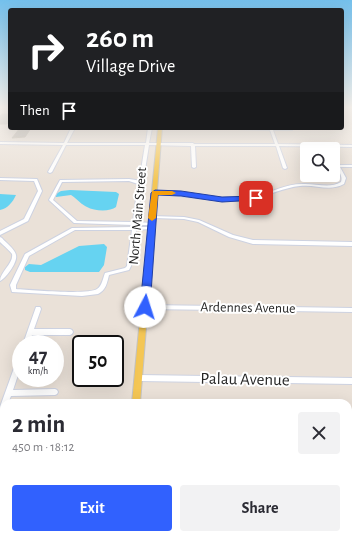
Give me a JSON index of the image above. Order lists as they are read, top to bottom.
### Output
{
  "streets": {
    "main road": ["North Main Street"],
    "street": ["Ardennes Avenue", "Palau Avenue"]
  },
  "crossings": [
    ["North Main Street", "Ardennes Avenue"],
    ["North Main Street", "Palau Avenue"]
  ],
  "page": {
    "turn": ["260 m", "Village Drive"],
    "then": "Then",
    "speed": "47 km/h",
    "limit": "50",
    "heading": ["2 min", "450 m · 18:12"],
    "buttons": ["Exit", "Share"]
  }
}
